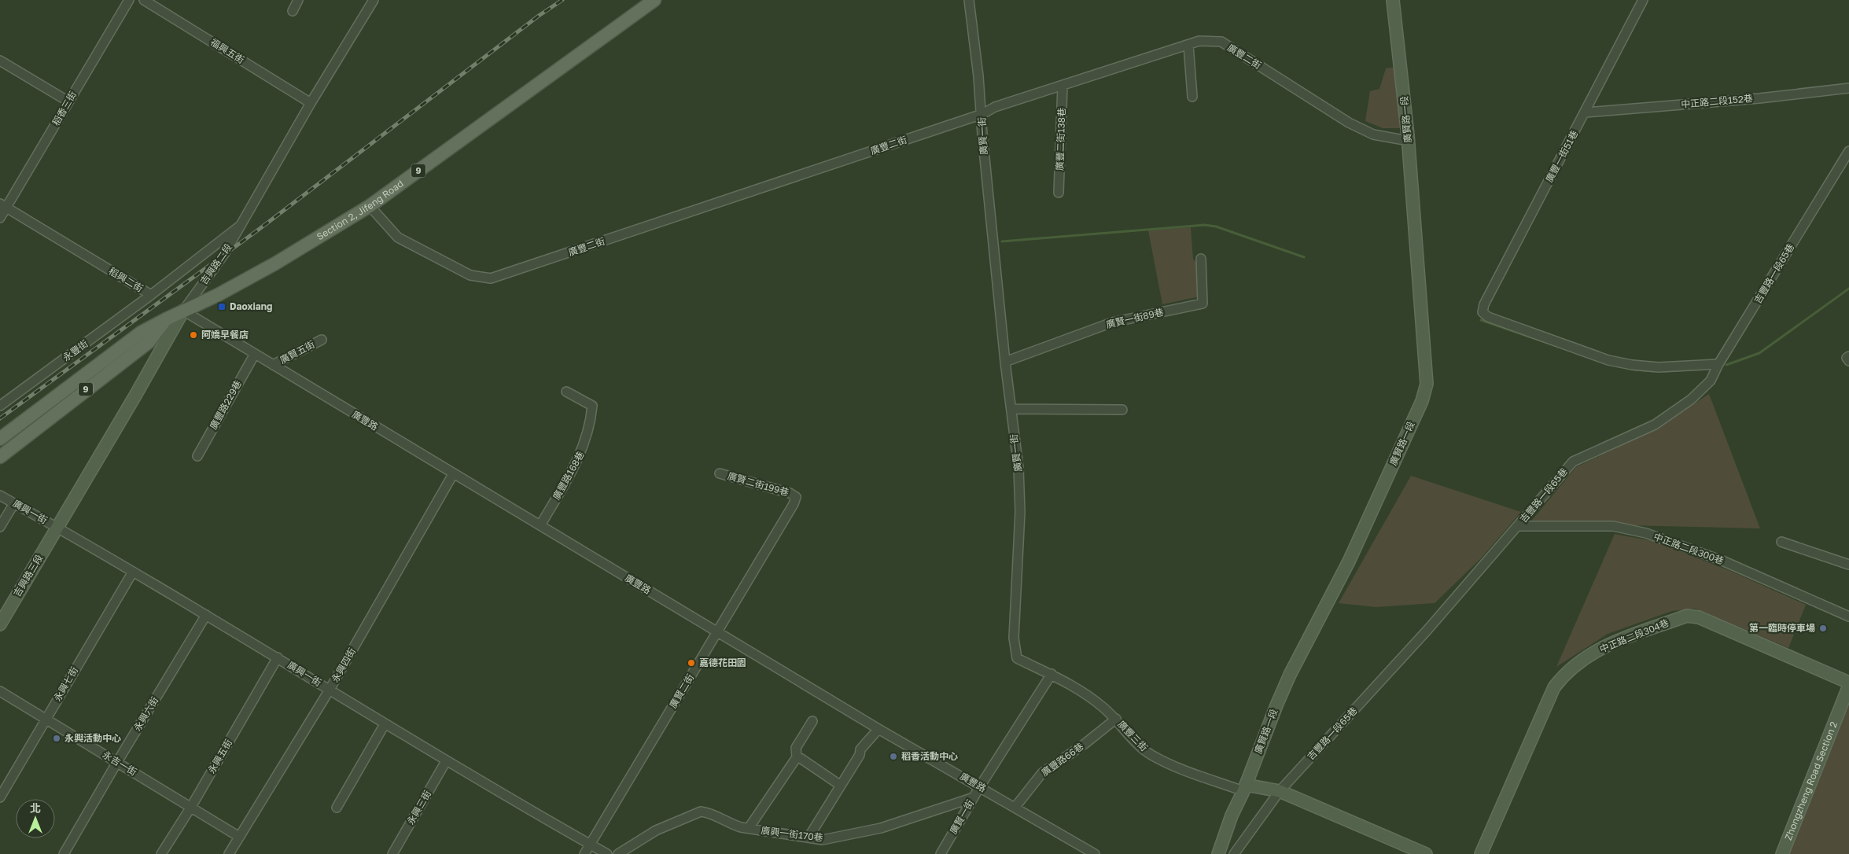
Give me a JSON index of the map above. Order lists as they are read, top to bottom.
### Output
{
  "streets": {
    "main road": ["9", "Section 2, Jifeng Road"],
    "street": [
      "福興五街",
      "廣豐二街",
      "中正路二段152巷",
      "稻香三街",
      "廣賢路一段",
      "廣賢一街",
      "廣豐二街138巷",
      "廣豐一街51巷",
      "吉興路二段",
      "吉豐路一段65巷",
      "稻興二街",
      "廣賢一街89巷",
      "永豐街",
      "廣賢五街",
      "廣豐路229巷",
      "廣豐路",
      "廣豐路168巷",
      "廣賢二街199巷",
      "廣興一街",
      "中正路二段300巷",
      "吉興路三段",
      "中正路二段304巷",
      "永興四街",
      "永興七街",
      "廣賢二街",
      "永興六街",
      "廣豐三街",
      "永興五街",
      "廣豐路66巷",
      "永吉一街",
      "Zhongzheng Road Section 2",
      "永興三街",
      "廣興一街170巷"
    ]
  },
  "crossings": [
    ["福興五街", "吉興路二段"],
    ["廣豐二街", "廣賢路一段"],
    ["廣豐二街", "廣賢一街"],
    ["廣豐二街", "廣豐二街138巷"],
    ["廣豐二街", "Section 2, Jifeng Road"],
    ["中正路二段152巷", "廣豐一街51巷"],
    ["稻香三街", "稻興二街"],
    ["廣賢路一段", "廣豐三街"],
    ["廣賢一街", "廣賢一街89巷"],
    ["廣賢一街", "廣豐路"],
    ["廣賢一街", "廣豐三街"],
    ["廣賢一街", "廣興一街170巷"],
    ["廣豐一街51巷", "吉豐路一段65巷"],
    ["Section 2, Jifeng Road", "吉興路二段"],
    ["Section 2, Jifeng Road", "廣豐路"],
    ["吉興路二段", "稻興二街"],
    ["吉興路二段", "廣豐路"],
    ["吉興路二段", "廣興一街"],
    ["吉興路二段", "吉興路三段"],
    ["吉豐路一段65巷", "中正路二段300巷"],
    ["吉豐路一段65巷", "廣豐三街"],
    ["稻興二街", "永豐街"],
    ["廣賢五街", "廣豐路"],
    ["廣豐路229巷", "廣豐路"],
    ["廣豐路", "廣豐路168巷"],
    ["廣豐路", "永興四街"],
    ["廣豐路", "廣賢二街"],
    ["廣豐路", "廣豐路66巷"],
    ["廣賢二街199巷", "廣賢二街"],
    ["廣興一街", "吉興路三段"],
    ["廣興一街", "永興四街"],
    ["廣興一街", "永興七街"],
    ["廣興一街", "廣賢二街"],
    ["廣興一街", "永興六街"],
    ["廣興一街", "永興五街"],
    ["廣興一街", "永興三街"],
    ["永興四街", "永吉一街"],
    ["永興七街", "永吉一街"],
    ["永興六街", "永吉一街"],
    ["廣豐三街", "廣豐路66巷"],
    ["永興五街", "永吉一街"]
  ],
  "places": {
    "transit": ["Daoxiang"],
    "other": [
      "阿嬌早餐店",
      "第一臨時停車場",
      "嘉德花田園",
      "永興活動中心",
      "稻香活動中心"
    ]
  },
  "north": "top"
}
